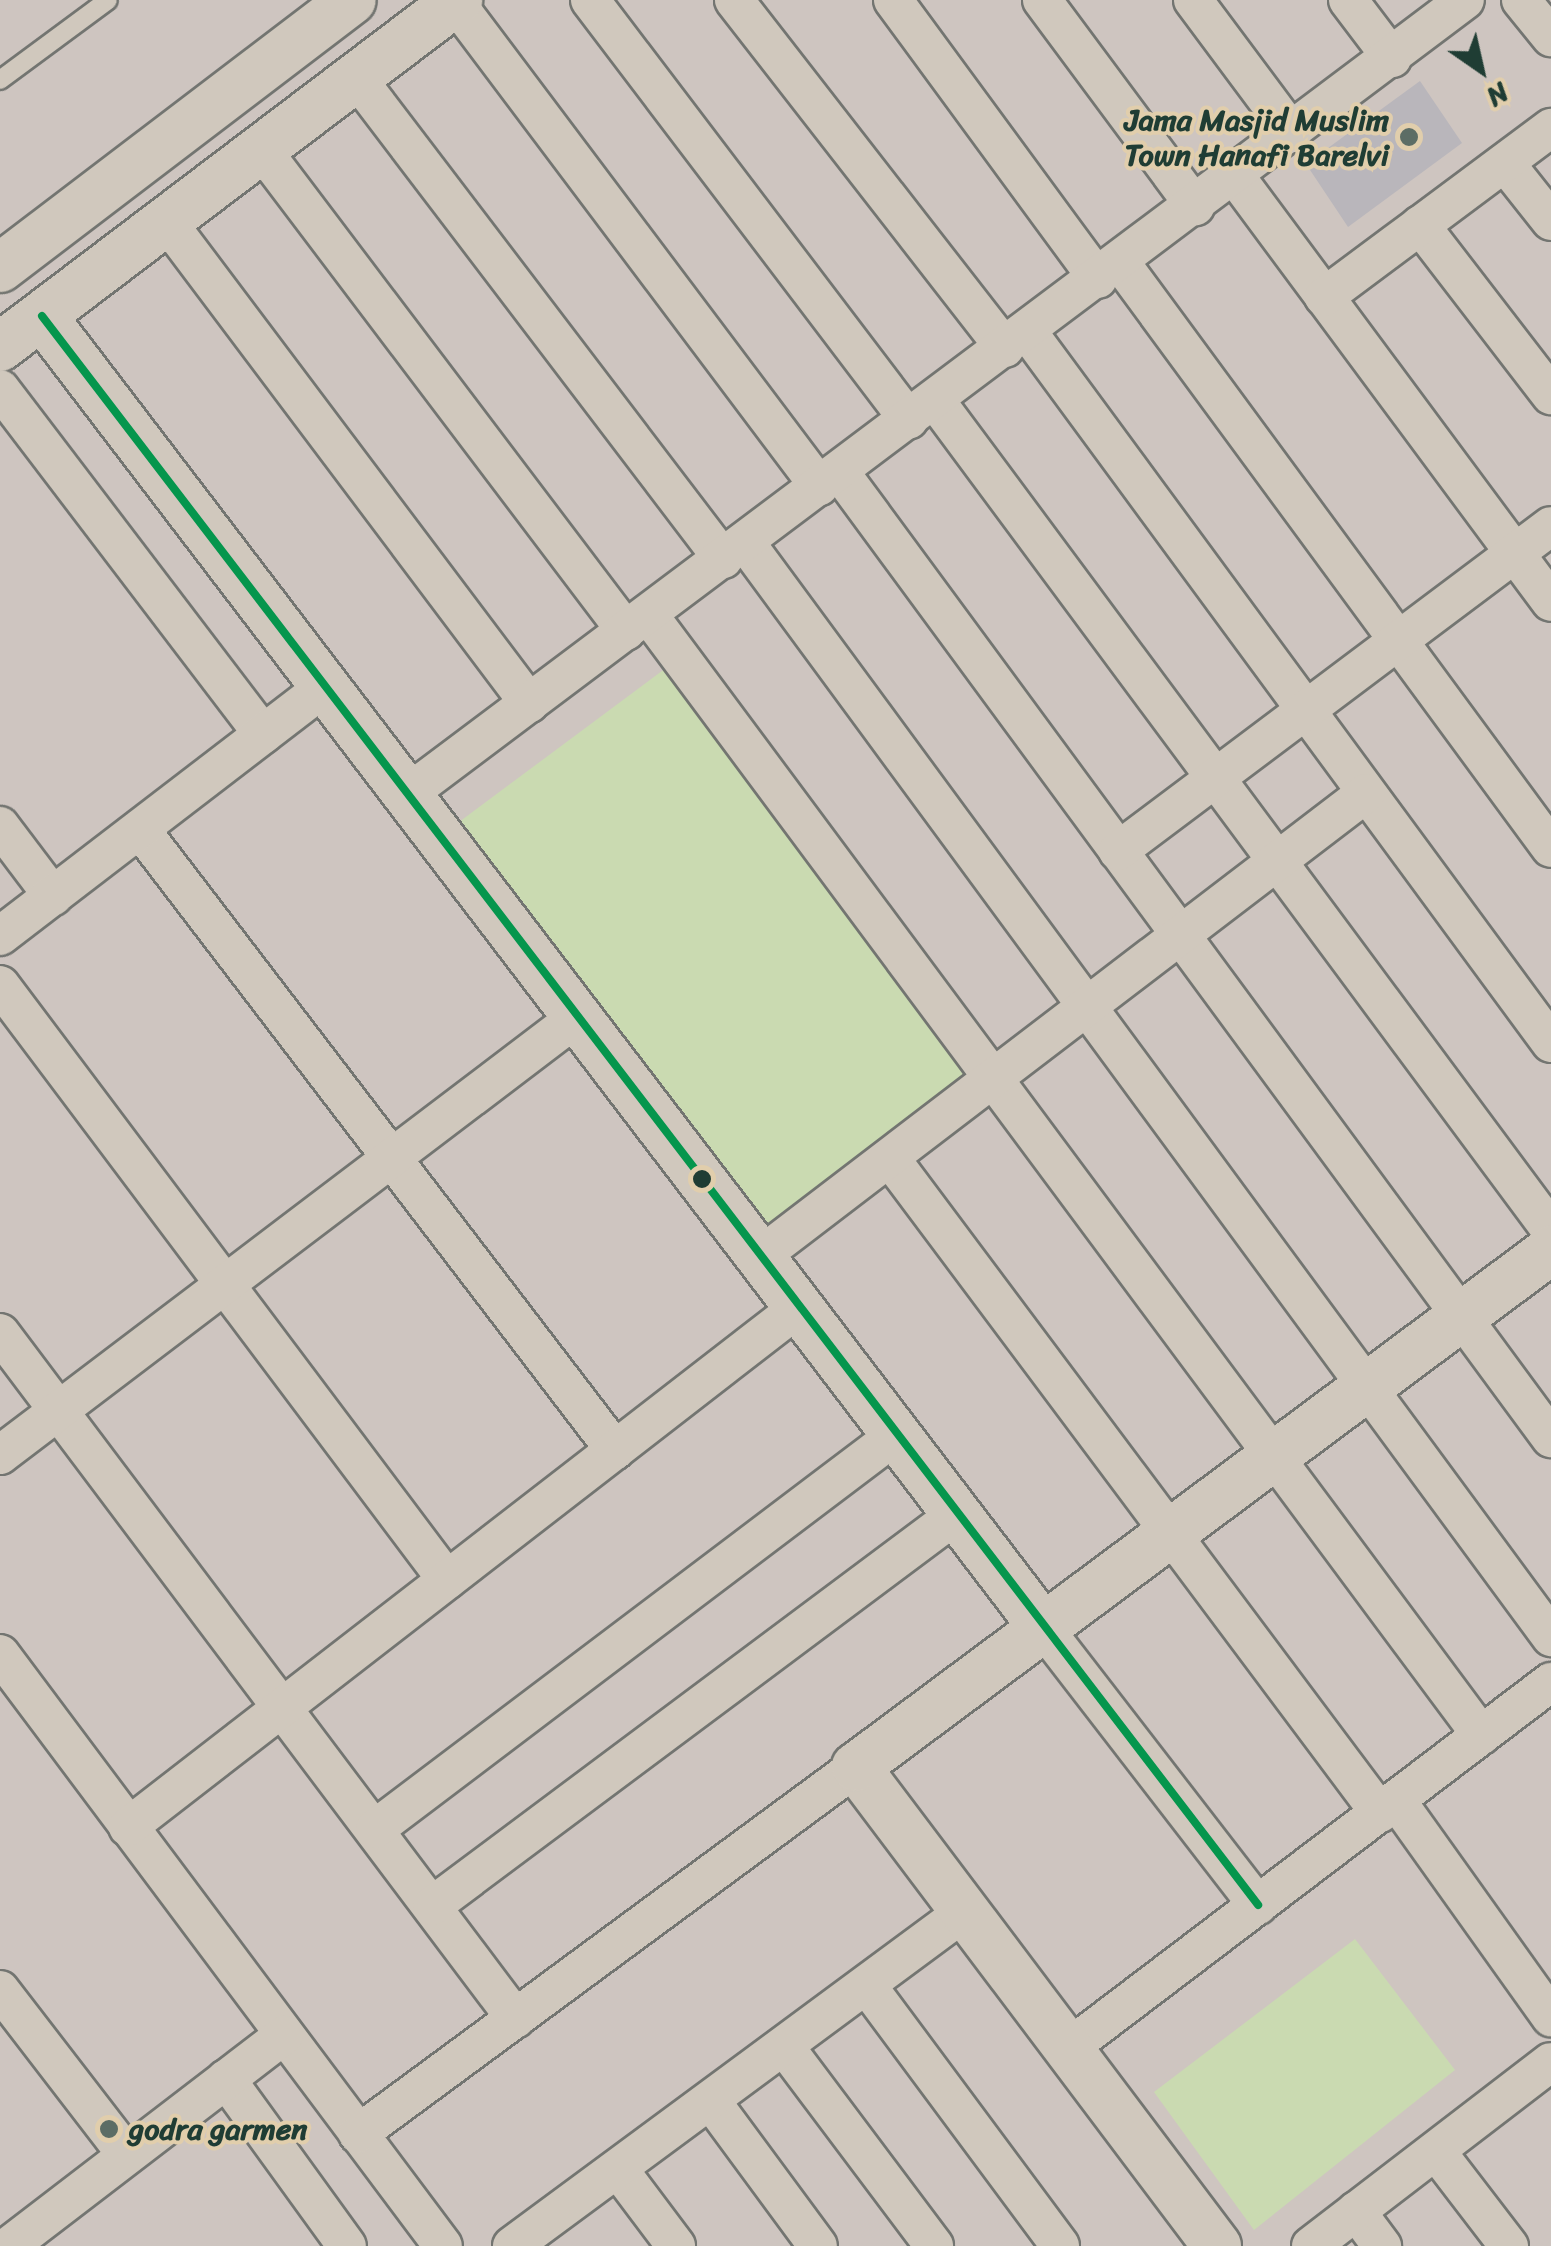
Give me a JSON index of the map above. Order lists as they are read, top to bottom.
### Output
{
  "places": ["Jama Masjid Muslim Town Hanafi Barelvi", "godra garmen"],
  "north": "bottom right"
}
